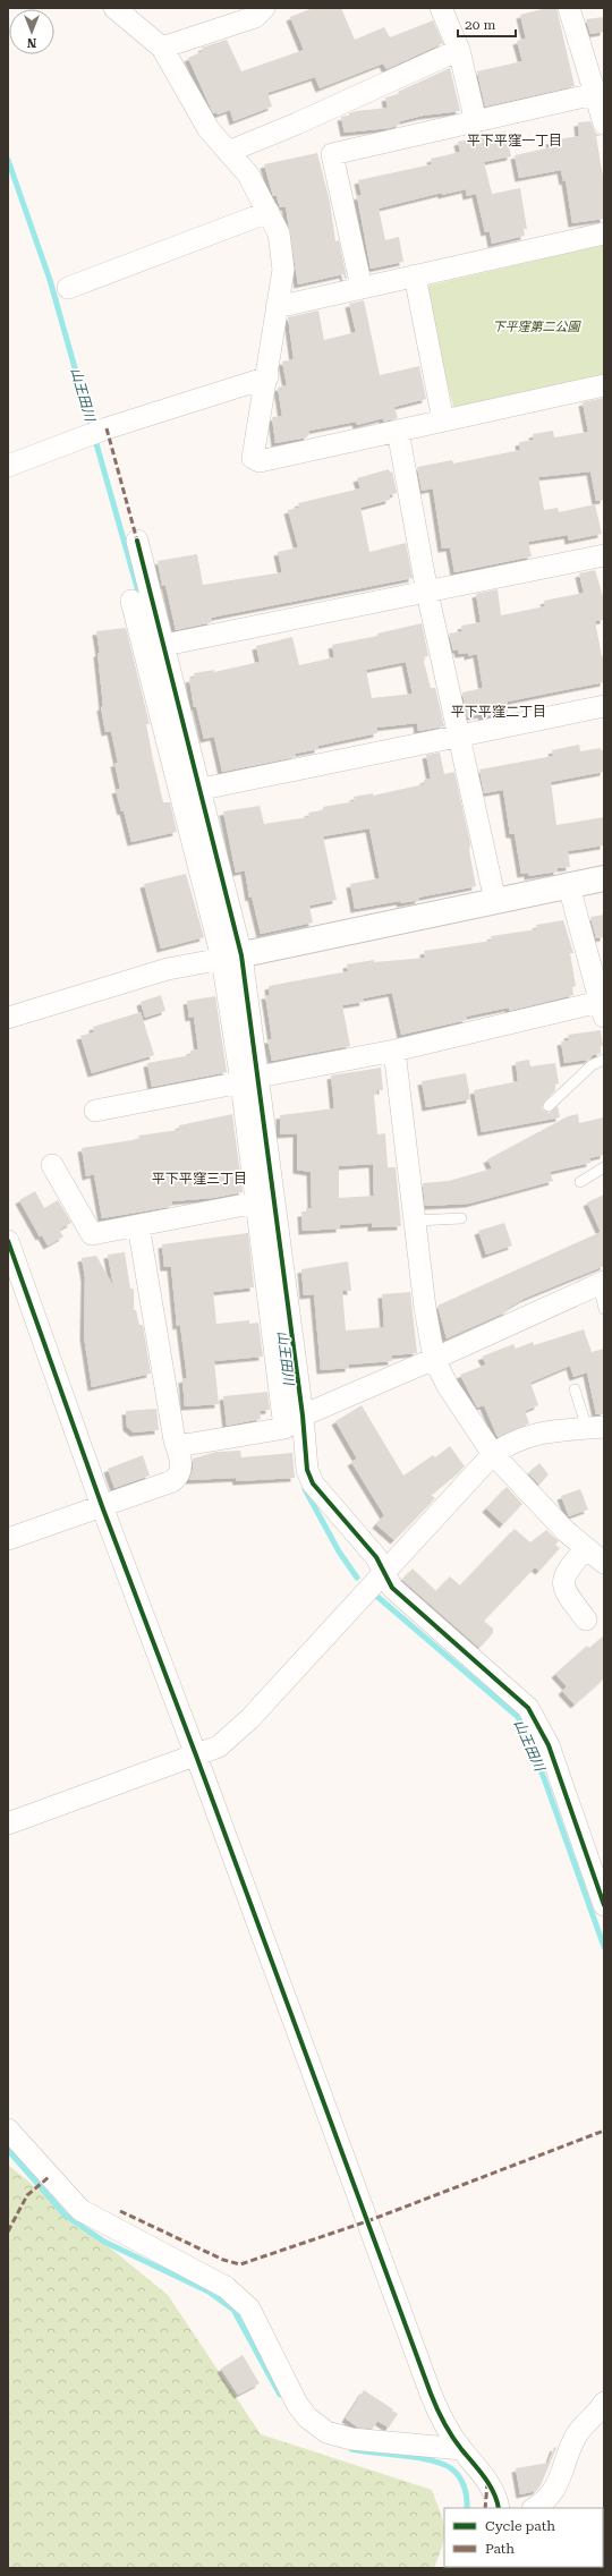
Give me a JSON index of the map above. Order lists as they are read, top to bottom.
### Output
{
  "districts": ["平下平窪一丁目", "平下平窪二丁目", "平下平窪三丁目"],
  "water": ["山王田川"],
  "parks": ["下平窪第二公園"],
  "legend": ["Cycle path", "Path"],
  "scale_bar": "20 m",
  "north": "bottom"
}
